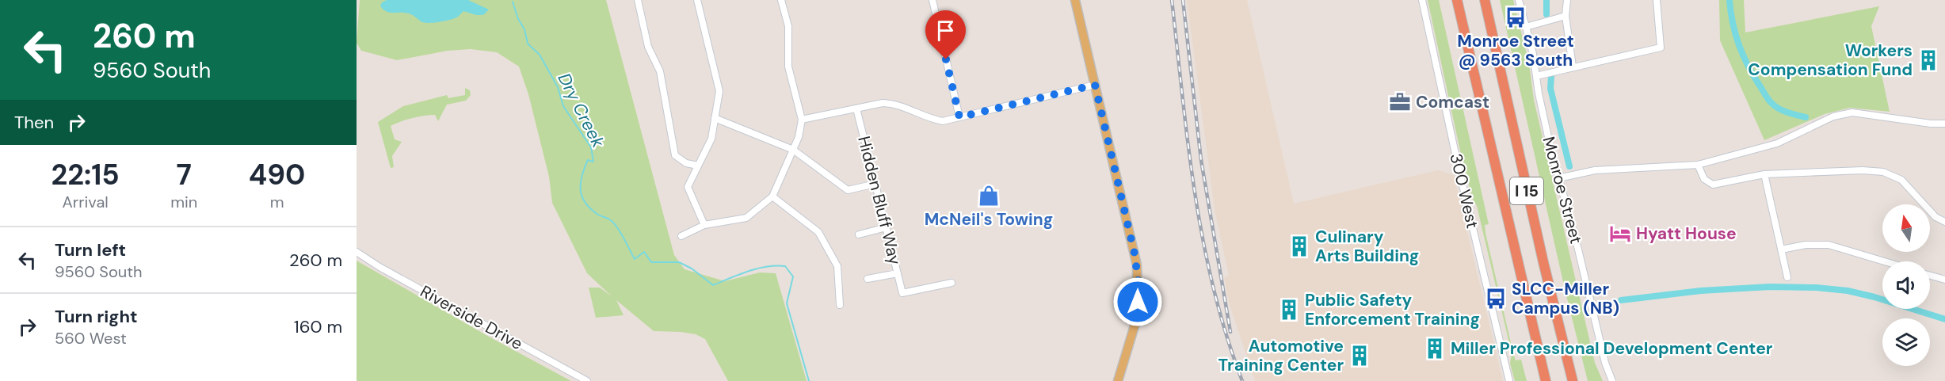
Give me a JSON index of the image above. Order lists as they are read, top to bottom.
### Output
{
  "streets": {
    "highway": ["I 15"],
    "street": [
      "Monroe Street",
      "300 West",
      "Hidden Bluff Way",
      "Riverside Drive"
    ]
  },
  "water": ["Dry Creek"],
  "places": {
    "bus stop": ["Monroe Street @ 9563 South", "SLCC-Miller Campus (NB)"],
    "building": [
      "Workers Compensation Fund",
      "Culinary Arts Building",
      "Public Safety Enforcement Training",
      "Miller Professional Development Center",
      "Automotive Training Center"
    ],
    "office": ["Comcast"],
    "shop": ["McNeil's Towing"],
    "hotel": ["Hyatt House"]
  },
  "north": "top",
  "page": {
    "turn": ["260 m", "9560 South"],
    "then": "Then",
    "eta": [
      "22:15",
      "Arrival",
      "7",
      "min",
      "490",
      "m"
    ],
    "list": [
      {
        "name": "Turn left",
        "note": "9560 South",
        "value": "260 m"
      },
      {
        "name": "Turn right",
        "note": "560 West",
        "value": "160 m"
      }
    ]
  }
}
